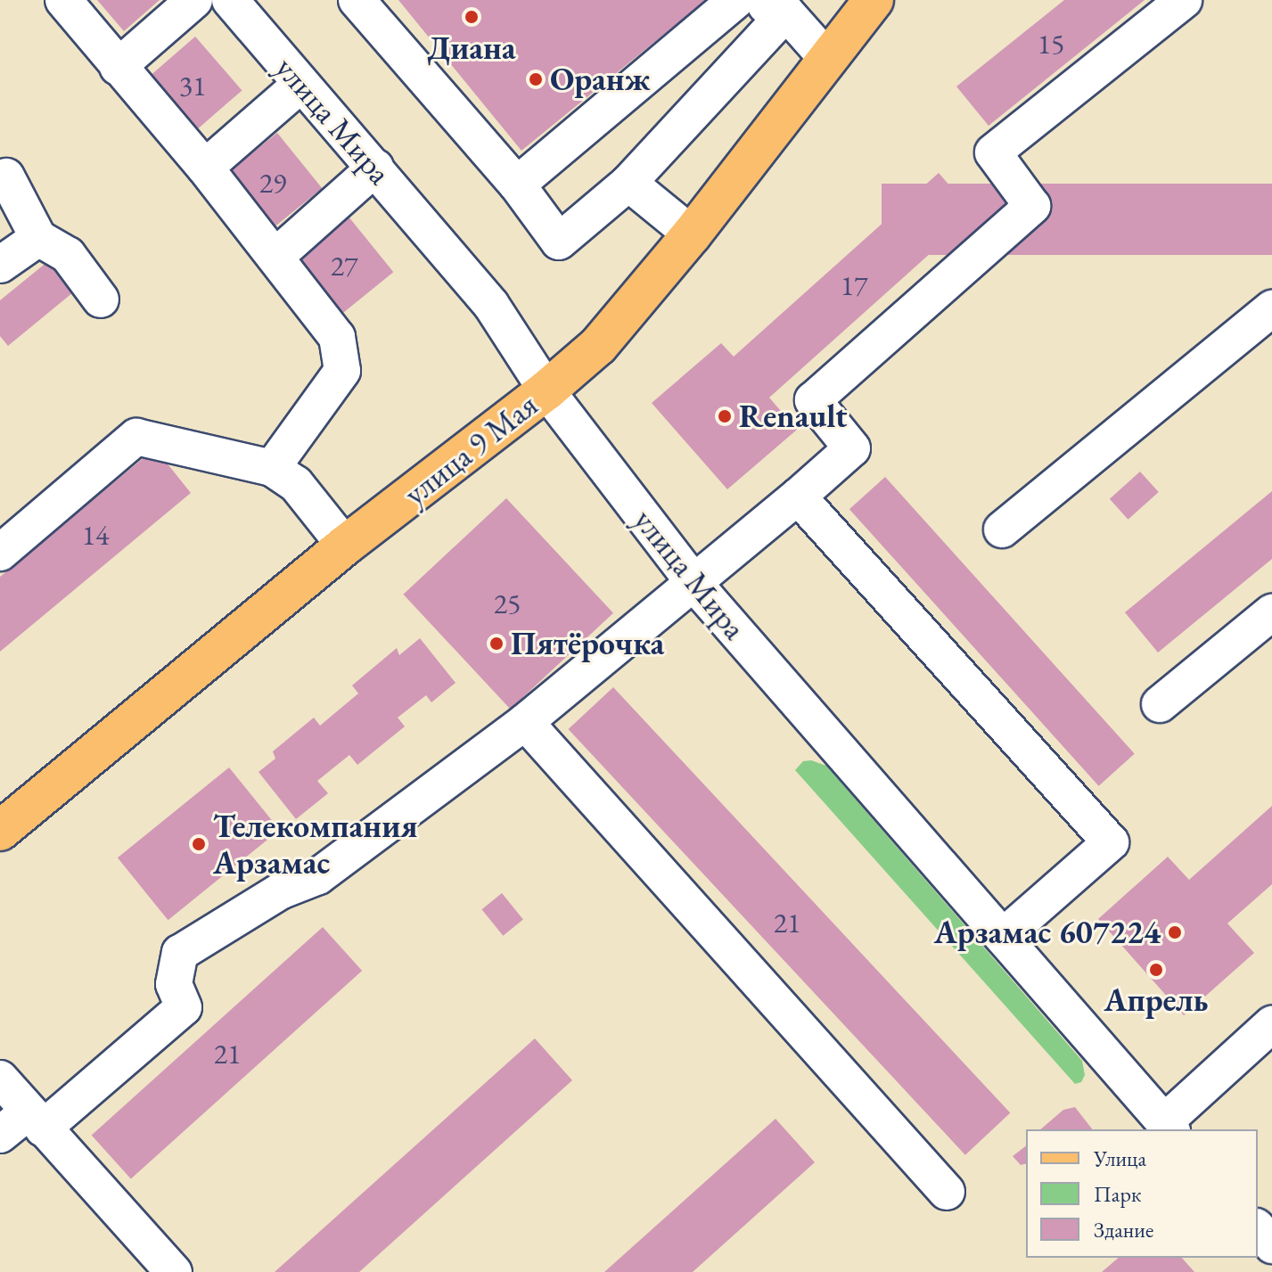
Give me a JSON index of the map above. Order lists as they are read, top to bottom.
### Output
{
  "streets": {
    "main road": ["улица 9 Мая"],
    "street": ["улица Мира"]
  },
  "crossings": [
    ["улица Мира", "улица 9 Мая"]
  ],
  "places": [
    "Диана",
    "Оранж",
    "Renault",
    "Пятёрочка",
    "Телекомпания Арзамас",
    "Арзамас 607224",
    "Апрель"
  ],
  "house_numbers": [
    "15",
    "31",
    "29",
    "27",
    "17",
    "14",
    "25",
    "21",
    "21"
  ],
  "legend": ["Улица", "Парк", "Здание"]
}
